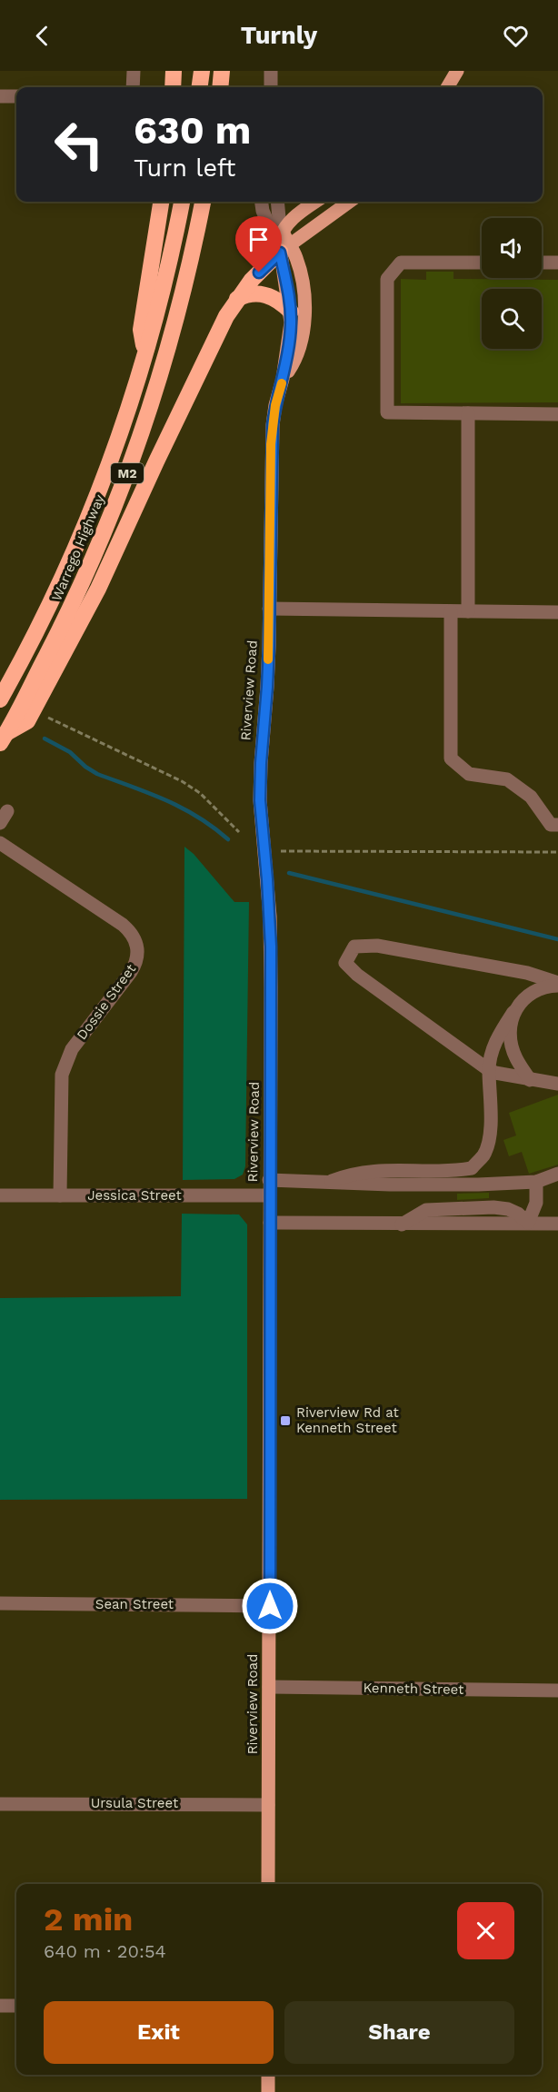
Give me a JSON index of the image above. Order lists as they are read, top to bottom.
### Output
{
  "streets": {
    "highway": ["M2", "Warrego Highway"],
    "main road": ["Riverview Road"],
    "street": [
      "Dossie Street",
      "Jessica Street",
      "Sean Street",
      "Kenneth Street",
      "Ursula Street"
    ]
  },
  "crossings": [
    ["Riverview Road", "Jessica Street"],
    ["Riverview Road", "Sean Street"],
    ["Riverview Road", "Kenneth Street"],
    ["Riverview Road", "Ursula Street"],
    ["Dossie Street", "Jessica Street"]
  ],
  "places": {
    "transit": ["Riverview Rd at Kenneth Street"]
  },
  "page": {
    "header": "Turnly",
    "turn": ["630 m", "Turn left"],
    "heading": ["2 min", "640 m · 20:54"],
    "buttons": ["Exit", "Share"]
  }
}
